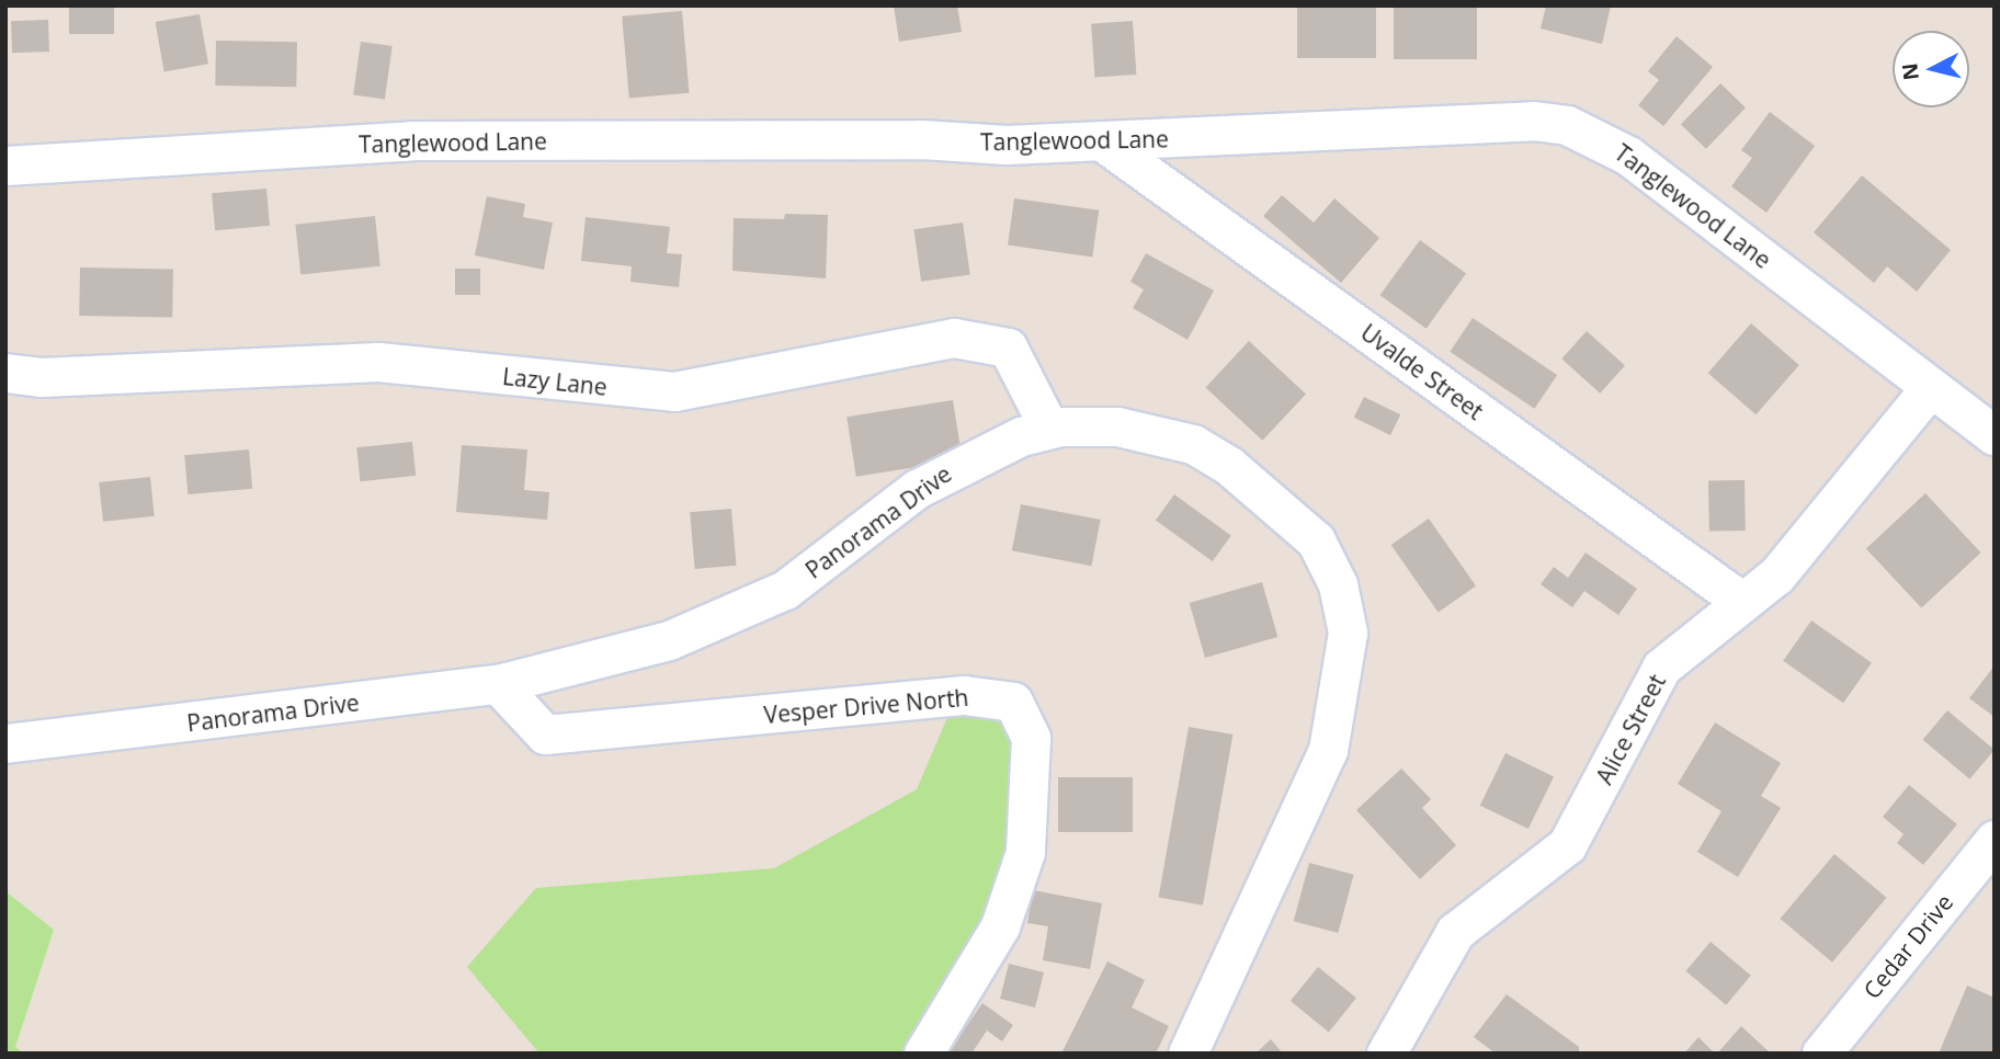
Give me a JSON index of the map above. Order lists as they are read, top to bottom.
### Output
{
  "streets": {
    "street": [
      "Tanglewood Lane",
      "Uvalde Street",
      "Lazy Lane",
      "Panorama Drive",
      "Vesper Drive North",
      "Alice Street",
      "Cedar Drive"
    ]
  },
  "crossings": [
    ["Tanglewood Lane", "Uvalde Street"],
    ["Tanglewood Lane", "Alice Street"],
    ["Uvalde Street", "Alice Street"],
    ["Lazy Lane", "Panorama Drive"],
    ["Panorama Drive", "Vesper Drive North"]
  ],
  "north": "left"
}
